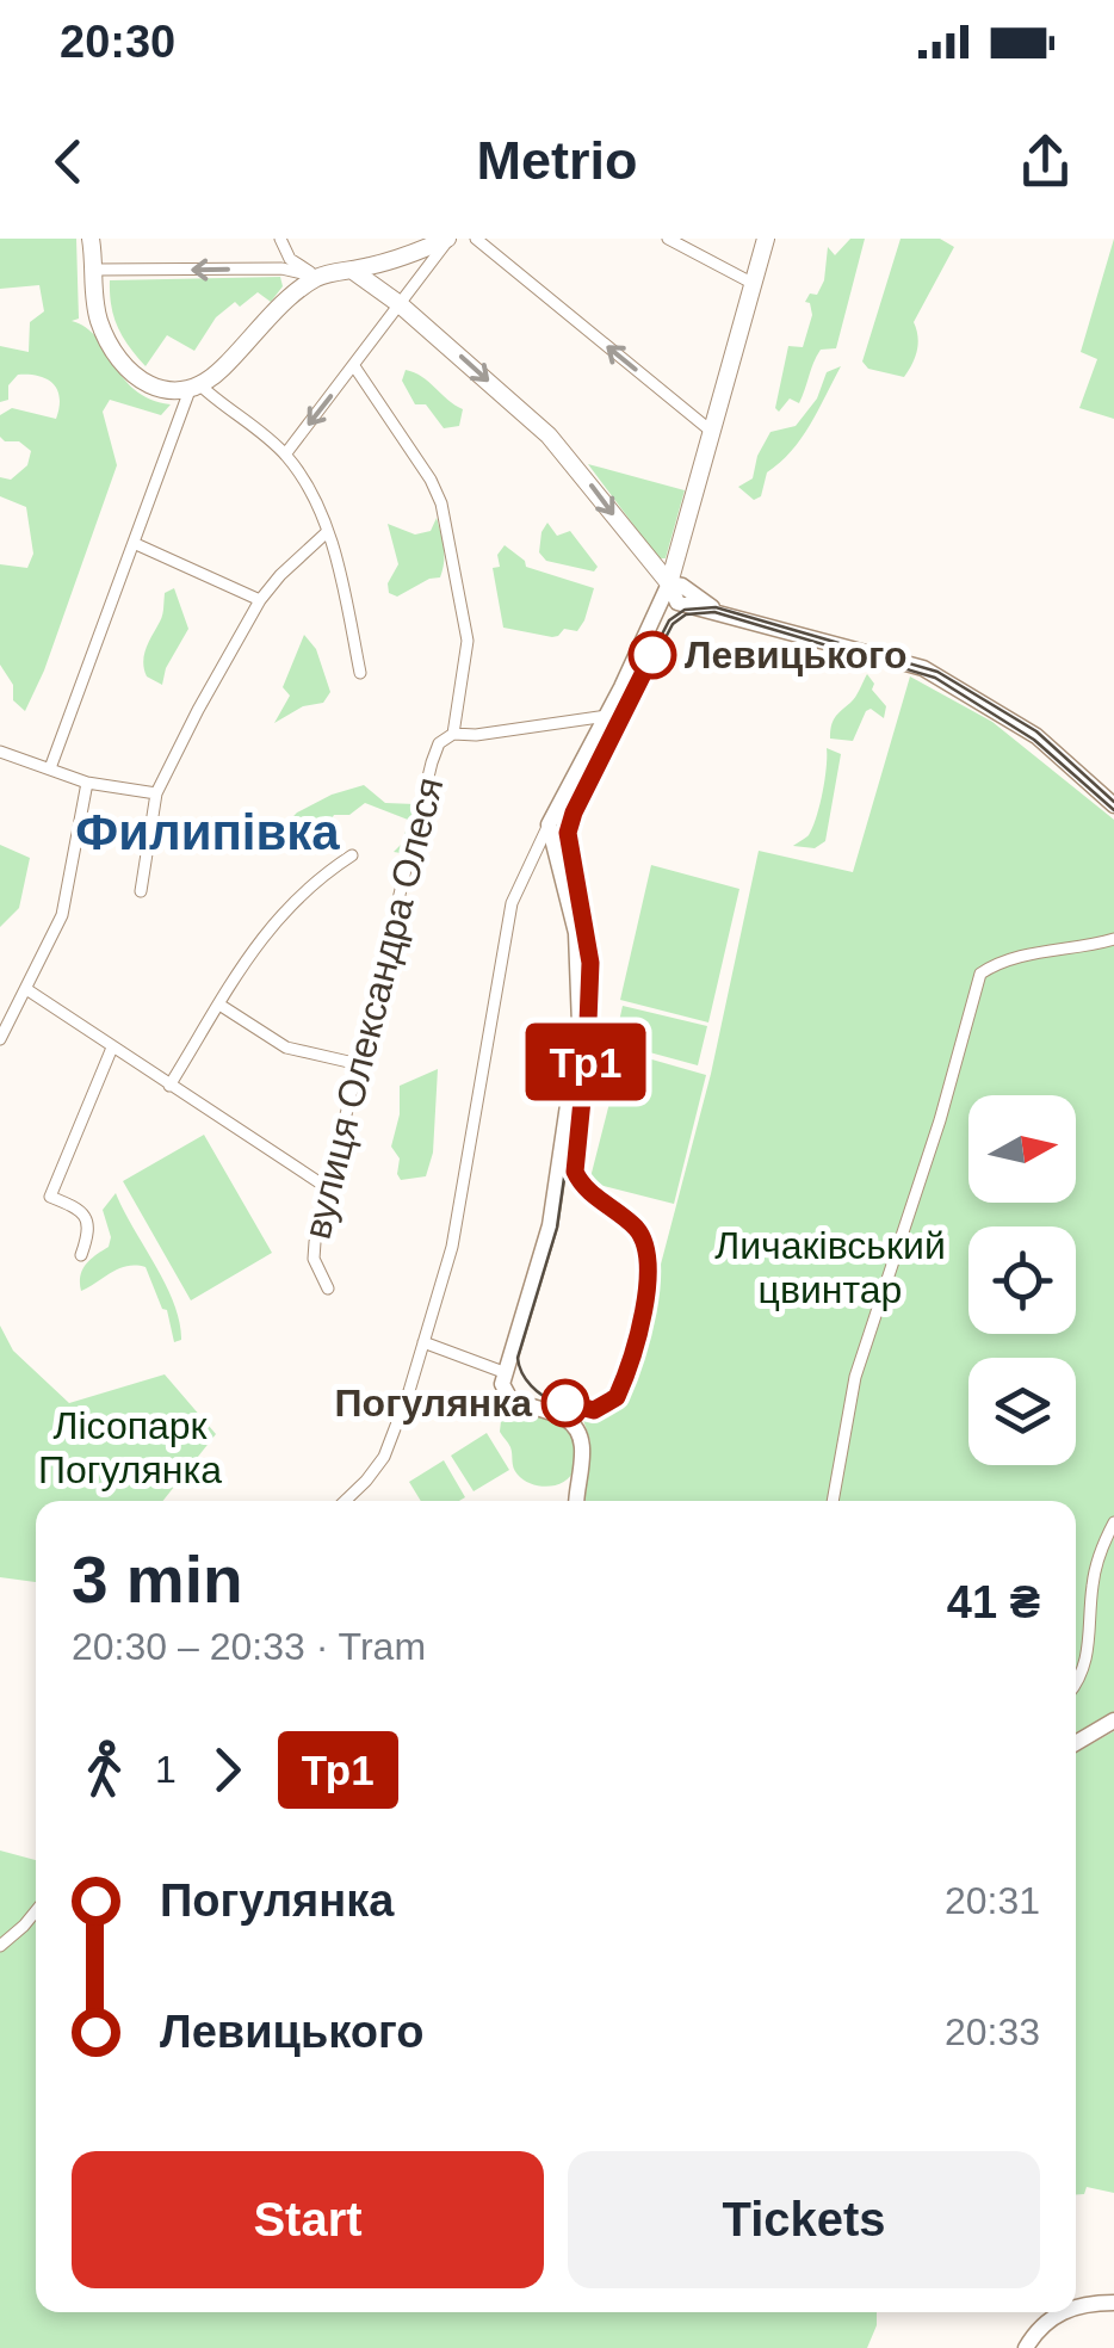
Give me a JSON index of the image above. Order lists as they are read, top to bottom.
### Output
{
  "streets": {
    "street": ["вулиця Олександра Олеся"]
  },
  "districts": ["Филипівка"],
  "parks": ["Личаківський цвинтар", "Лісопарк Погулянка"],
  "places": ["Левицького", "Погулянка"],
  "lines": ["tram line Тр1"],
  "north": "right",
  "page": {
    "status": "20:30",
    "header": "Metrio",
    "on_map": "Тр1",
    "heading": ["3 min", "20:30 – 20:33 · Tram", "41 ₴"],
    "legs": ["1", "Тр1"],
    "list": [
      {
        "name": "Погулянка",
        "value": "20:31"
      },
      {
        "name": "Левицького",
        "value": "20:33"
      }
    ],
    "buttons": ["Start", "Tickets"]
  }
}
